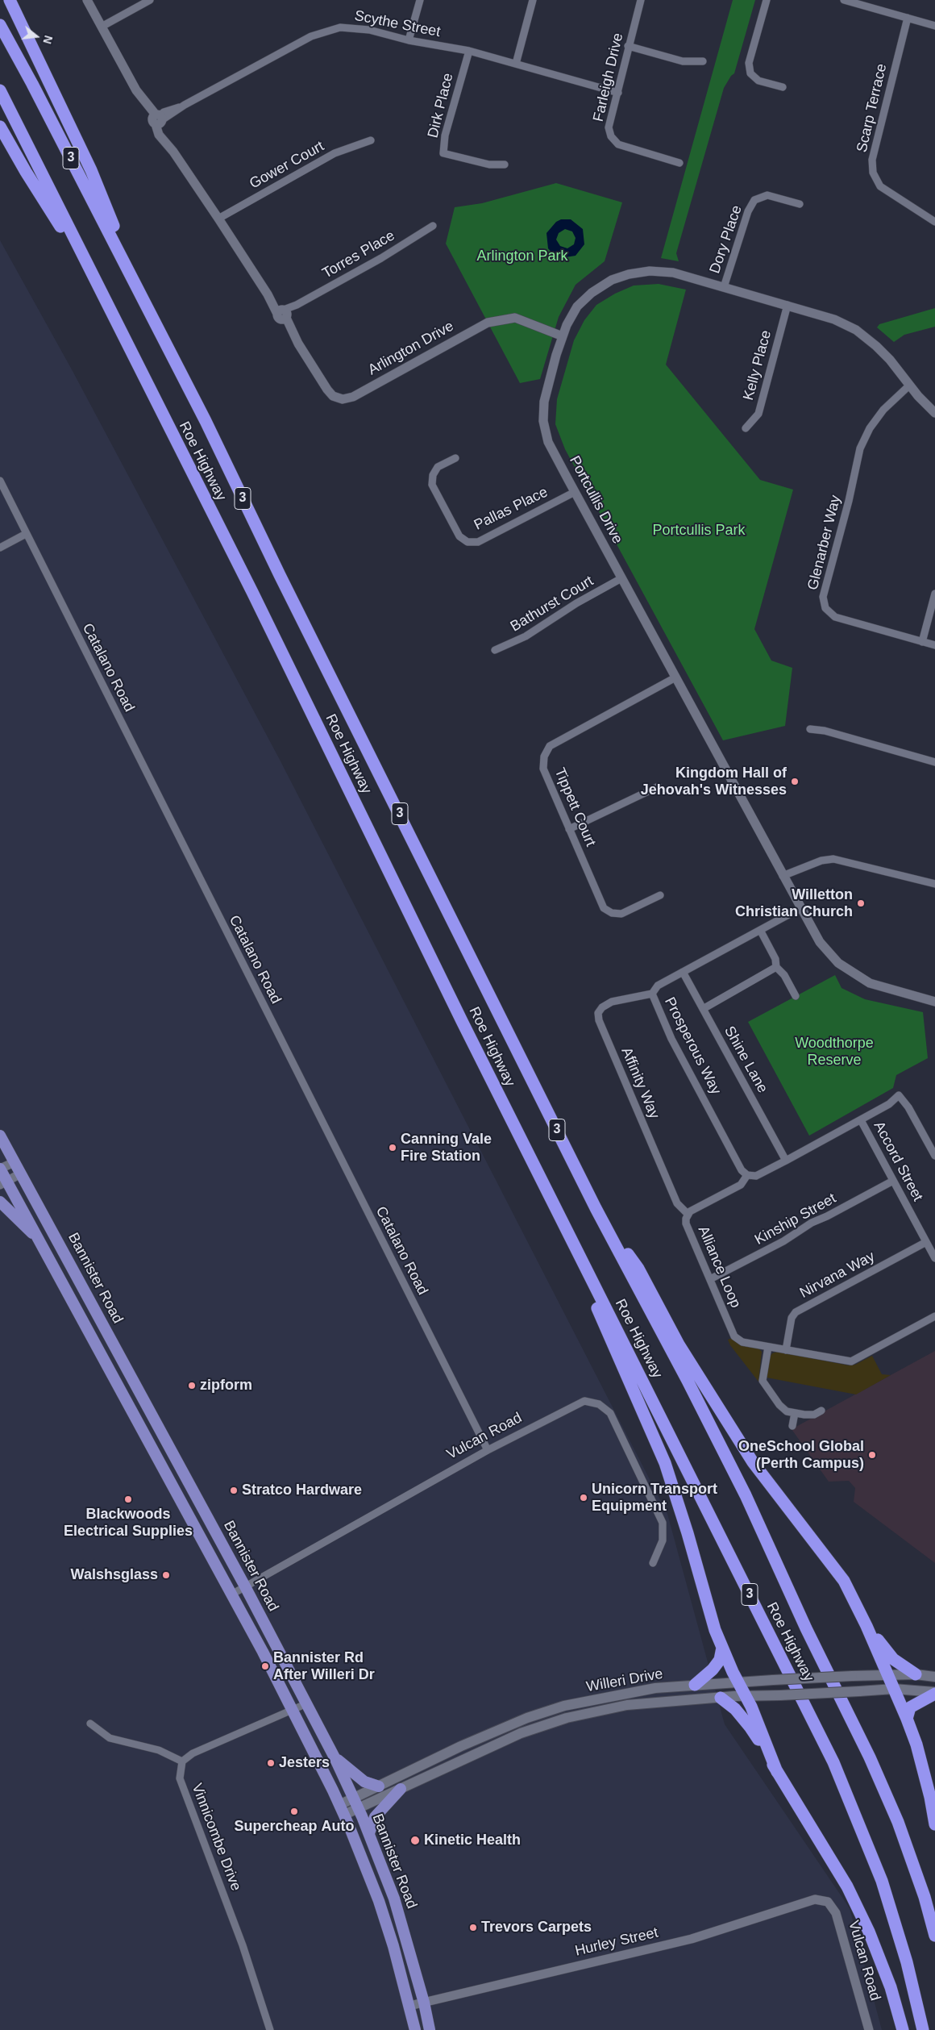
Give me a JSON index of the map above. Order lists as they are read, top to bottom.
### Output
{
  "streets": {
    "highway": ["3", "Roe Highway"],
    "main road": ["Bannister Road", "Willeri Drive"],
    "street": [
      "Scythe Street",
      "Farleigh Drive",
      "Dirk Place",
      "Scarp Terrace",
      "Gower Court",
      "Dory Place",
      "Torres Place",
      "Arlington Drive",
      "Kelly Place",
      "Portcullis Drive",
      "Pallas Place",
      "Glenarber Way",
      "Bathurst Court",
      "Catalano Road",
      "Tippett Court",
      "Prosperous Way",
      "Shine Lane",
      "Affinity Way",
      "Accord Street",
      "Kinship Street",
      "Alliance Loop",
      "Nirvana Way",
      "Vulcan Road",
      "Vinnicombe Drive",
      "Hurley Street"
    ]
  },
  "crossings": [
    ["Scythe Street", "Farleigh Drive"],
    ["Scythe Street", "Dirk Place"],
    ["Scythe Street", "Arlington Drive"],
    ["Gower Court", "Arlington Drive"],
    ["Dory Place", "Portcullis Drive"],
    ["Torres Place", "Arlington Drive"],
    ["Arlington Drive", "Portcullis Drive"],
    ["Kelly Place", "Portcullis Drive"],
    ["Portcullis Drive", "Pallas Place"],
    ["Portcullis Drive", "Glenarber Way"],
    ["Portcullis Drive", "Bathurst Court"],
    ["Portcullis Drive", "Tippett Court"],
    ["Portcullis Drive", "Prosperous Way"],
    ["Catalano Road", "Vulcan Road"],
    ["Prosperous Way", "Shine Lane"],
    ["Prosperous Way", "Affinity Way"],
    ["Prosperous Way", "Alliance Loop"],
    ["Affinity Way", "Alliance Loop"],
    ["Accord Street", "Kinship Street"],
    ["Accord Street", "Nirvana Way"],
    ["Kinship Street", "Alliance Loop"],
    ["Alliance Loop", "Nirvana Way"],
    ["Bannister Road", "Vulcan Road"],
    ["Bannister Road", "Willeri Drive"],
    ["Bannister Road", "Hurley Street"],
    ["Vulcan Road", "Hurley Street"]
  ],
  "parks": ["Arlington Park", "Portcullis Park", "Woodthorpe Reserve"],
  "places": [
    "Kingdom Hall of Jehovah's Witnesses",
    "Willetton Christian Church",
    "Canning Vale Fire Station",
    "zipform",
    "OneSchool Global (Perth Campus)",
    "Stratco Hardware",
    "Unicorn Transport Equipment",
    "Blackwoods Electrical Supplies",
    "Walshsglass",
    "Bannister Rd After Willeri Dr",
    "Jesters",
    "Supercheap Auto",
    "Kinetic Health",
    "Trevors Carpets"
  ],
  "north": "right"
}
